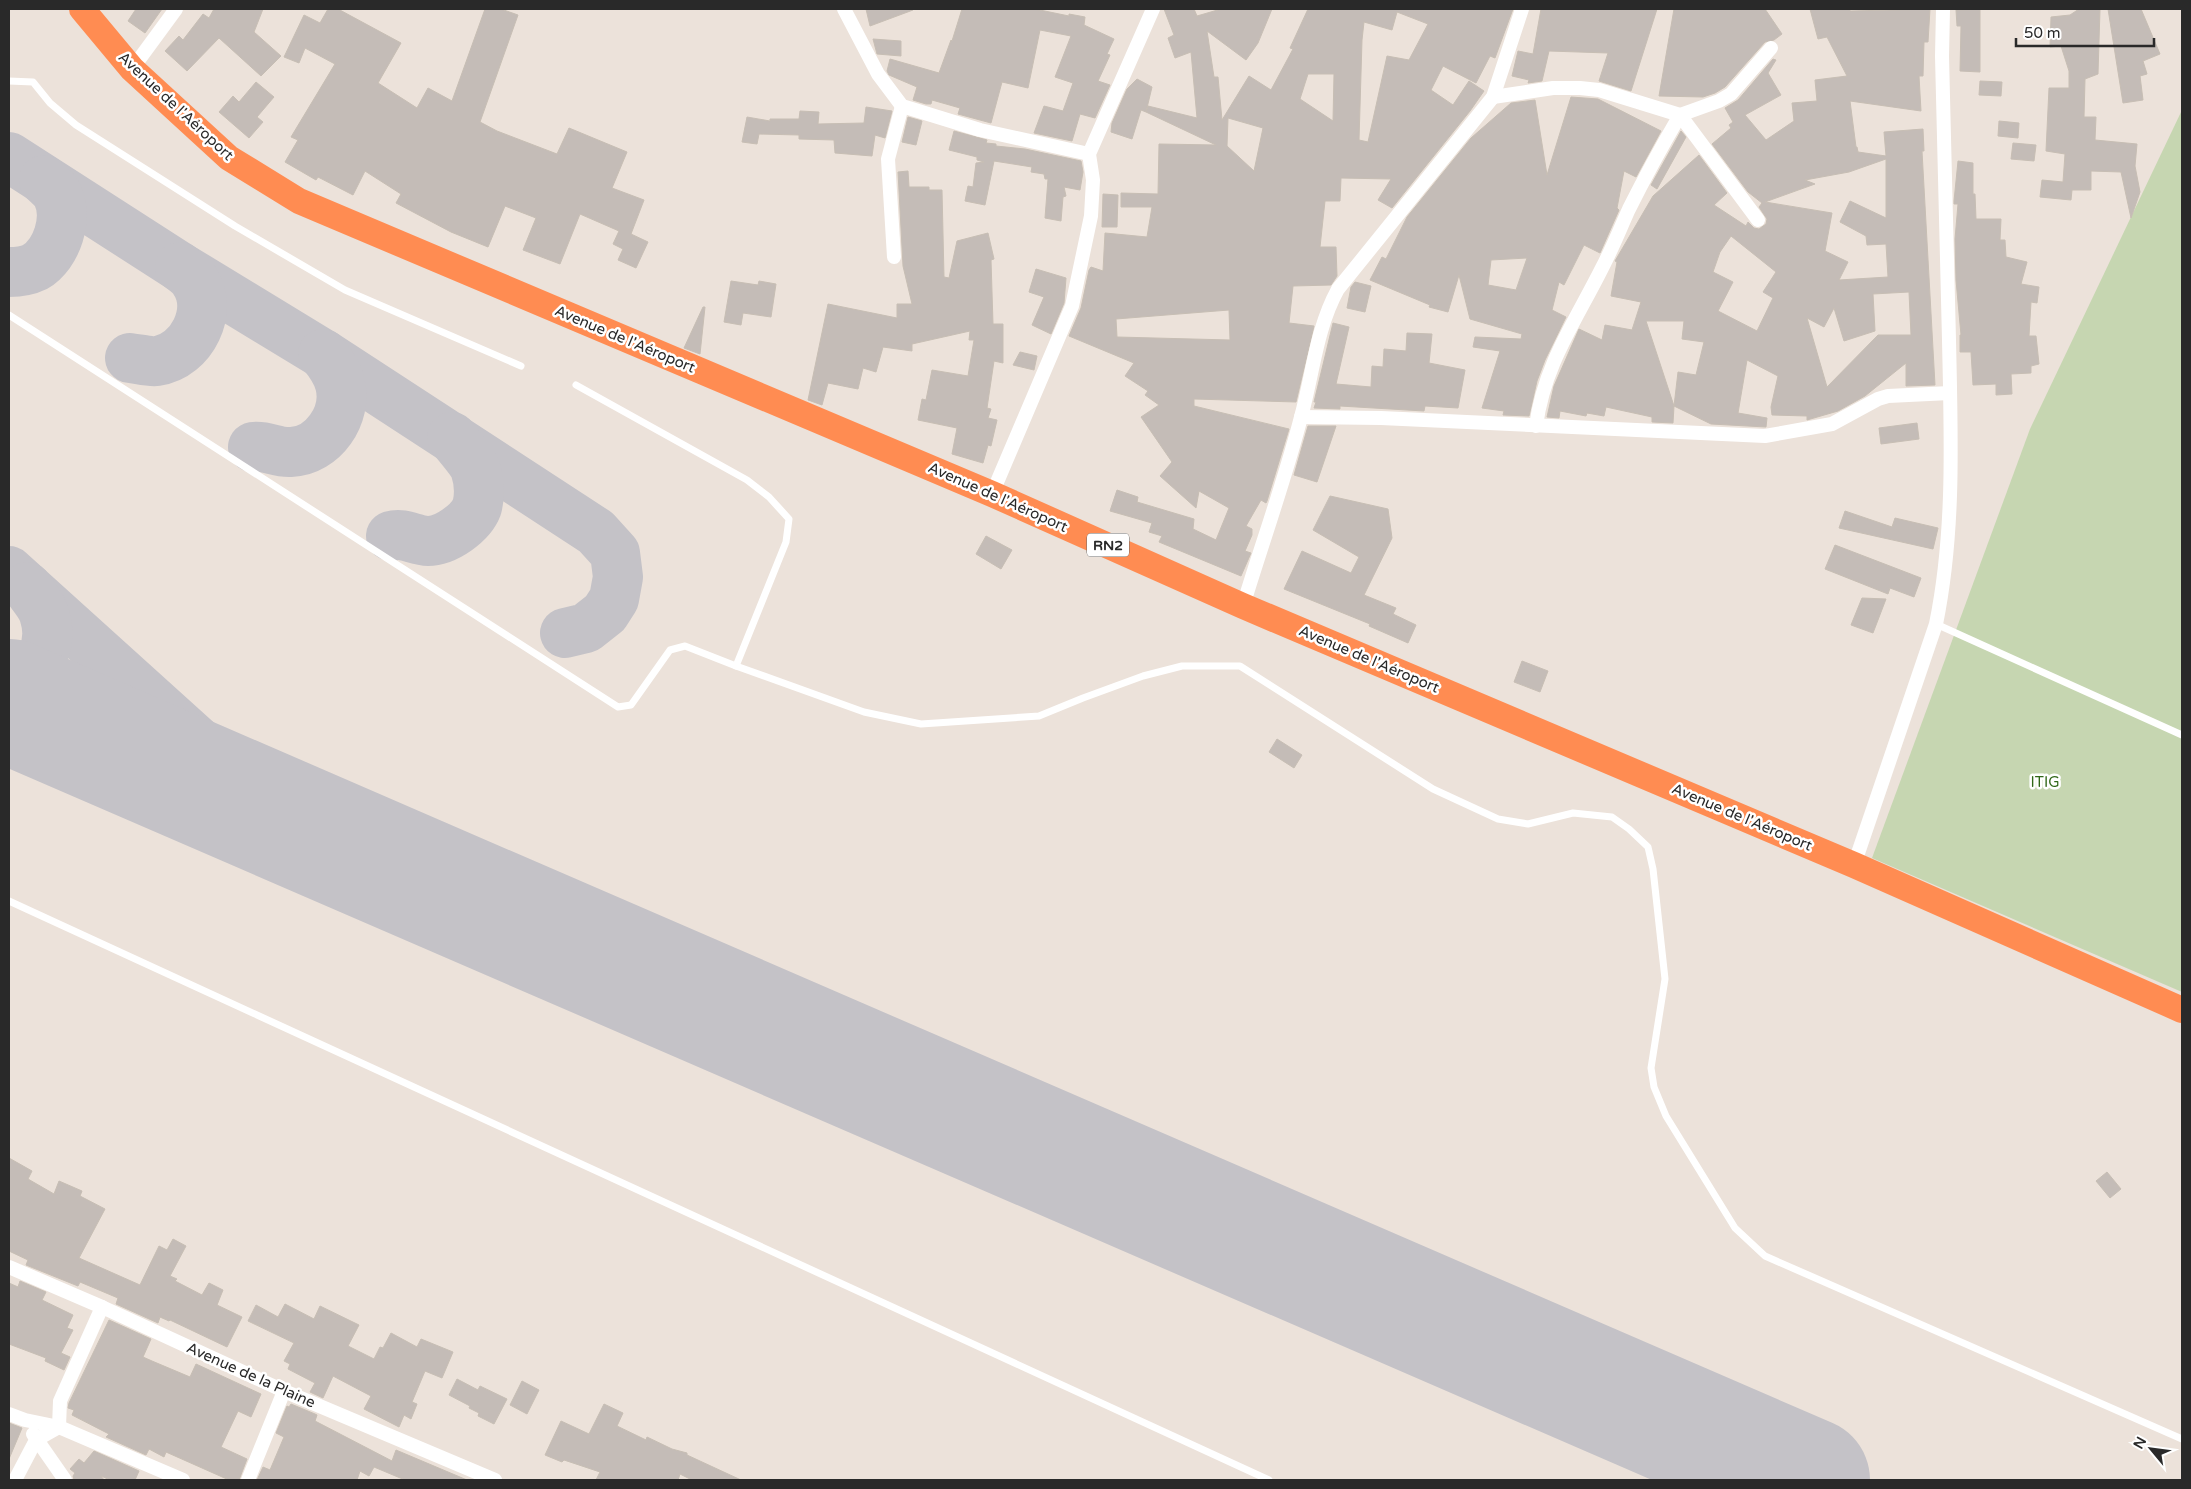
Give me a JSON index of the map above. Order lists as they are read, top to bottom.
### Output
{
  "streets": {
    "highway": ["Avenue de l'Aéroport", "RN2"],
    "street": ["Avenue de la Plaine"]
  },
  "parks": ["ITIG"],
  "scale_bar": "50 m",
  "north": "top left"
}
